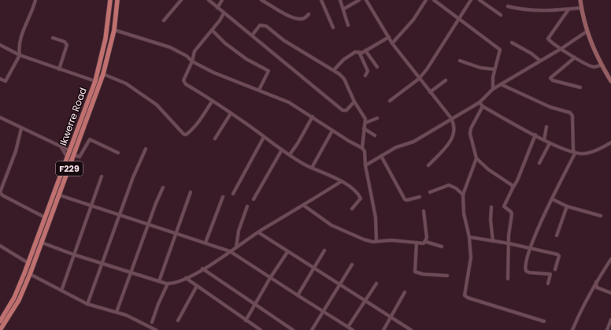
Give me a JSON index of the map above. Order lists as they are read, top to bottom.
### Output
{
  "streets": {
    "main road": ["Ikwerre Road", "F229"]
  }
}
